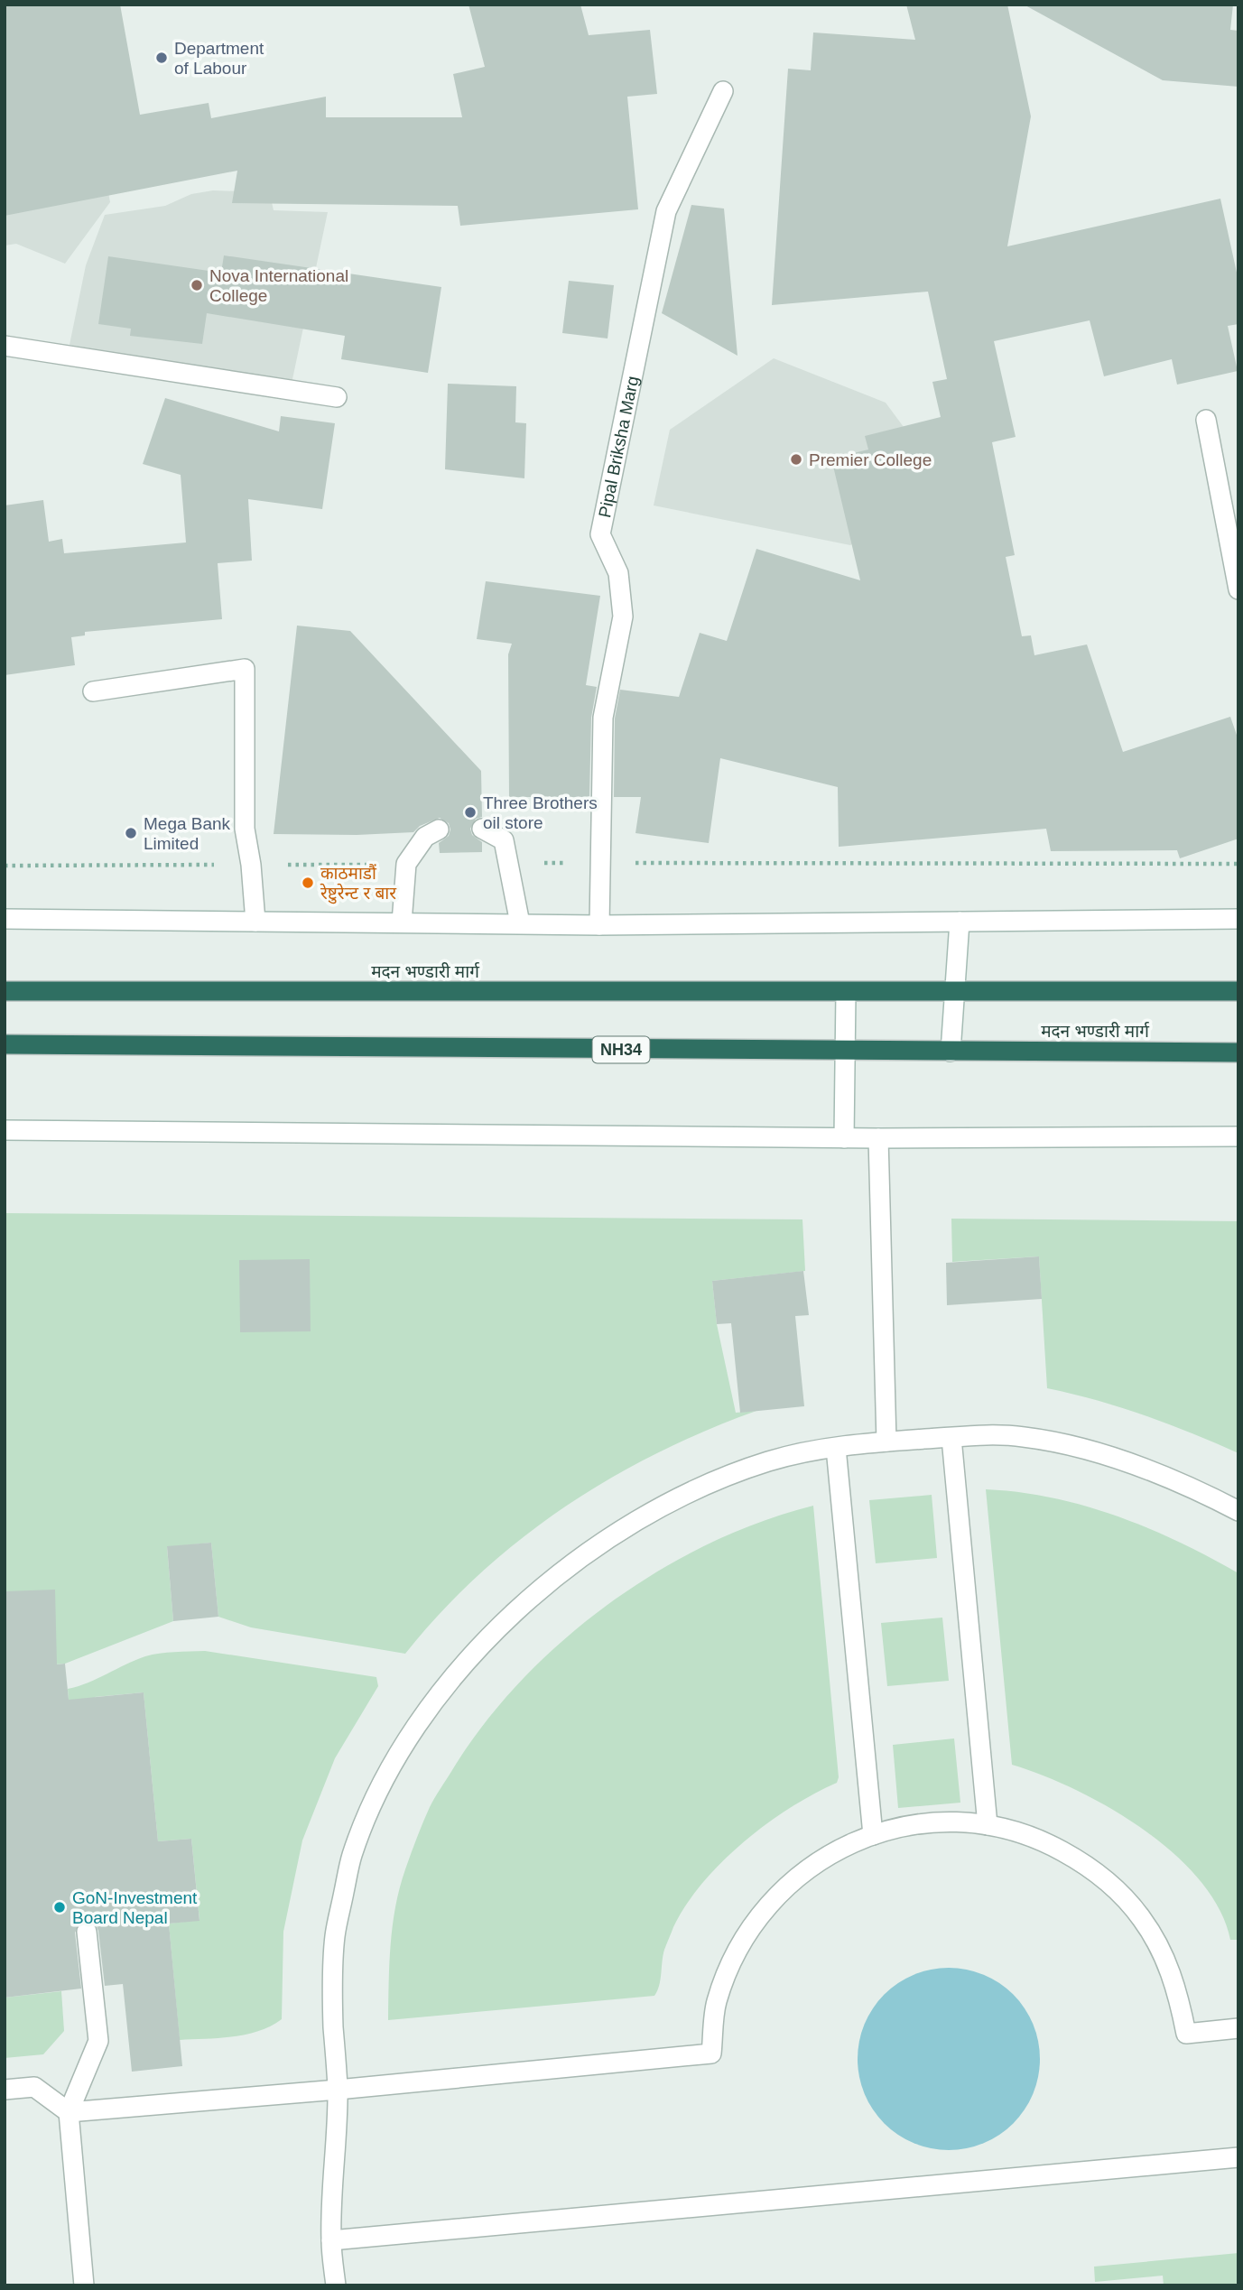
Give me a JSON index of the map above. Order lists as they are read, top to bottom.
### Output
{
  "streets": {
    "highway": ["मदन भण्डारी मार्ग", "NH34"],
    "street": ["Pipal Briksha Marg"]
  },
  "places": [
    "Department of Labour",
    "Nova International College",
    "Premier College",
    "Three Brothers oil store",
    "Mega Bank Limited",
    "काठमाडौं रेष्टुरेन्ट र बार",
    "GoN-Investment Board Nepal"
  ]
}
